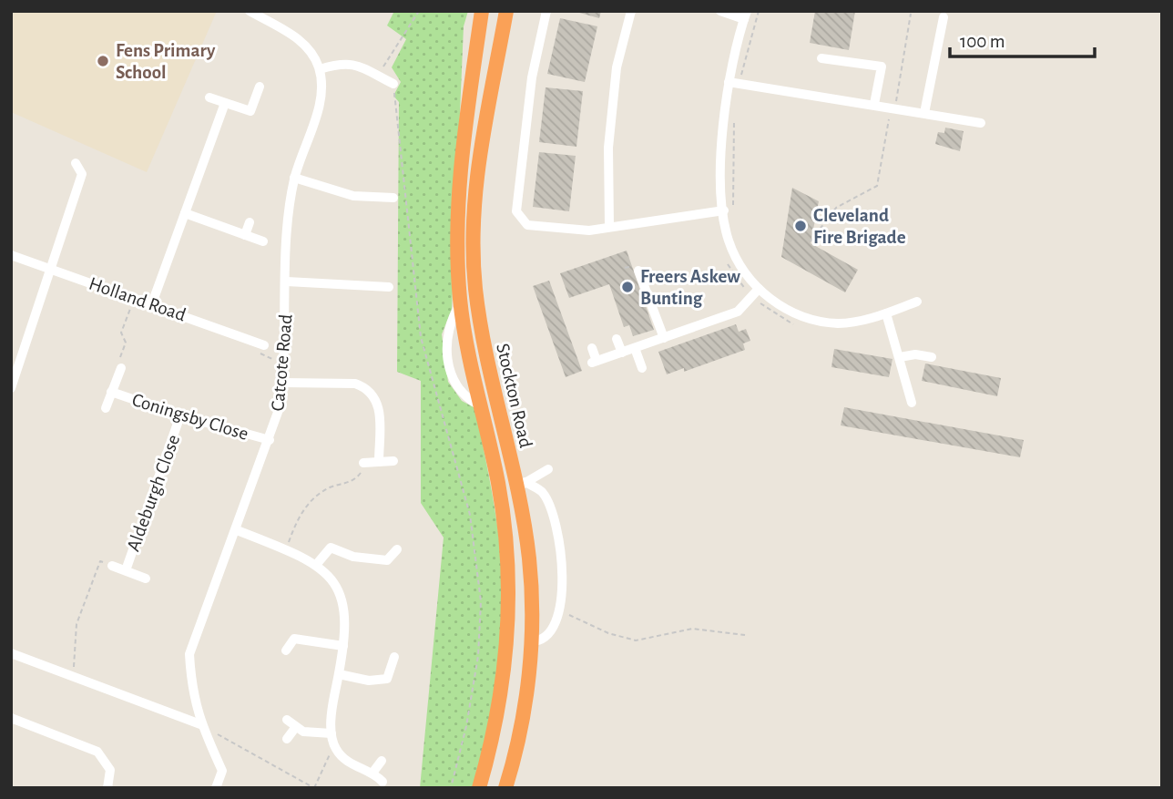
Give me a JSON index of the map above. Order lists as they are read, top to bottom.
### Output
{
  "streets": {
    "highway": ["Stockton Road"],
    "street": [
      "Holland Road",
      "Catcote Road",
      "Coningsby Close",
      "Aldeburgh Close"
    ]
  },
  "crossings": [
    ["Catcote Road", "Coningsby Close"],
    ["Coningsby Close", "Aldeburgh Close"]
  ],
  "places": ["Fens Primary School", "Cleveland Fire Brigade", "Freers Askew Bunting"],
  "scale_bar": "100 m"
}
